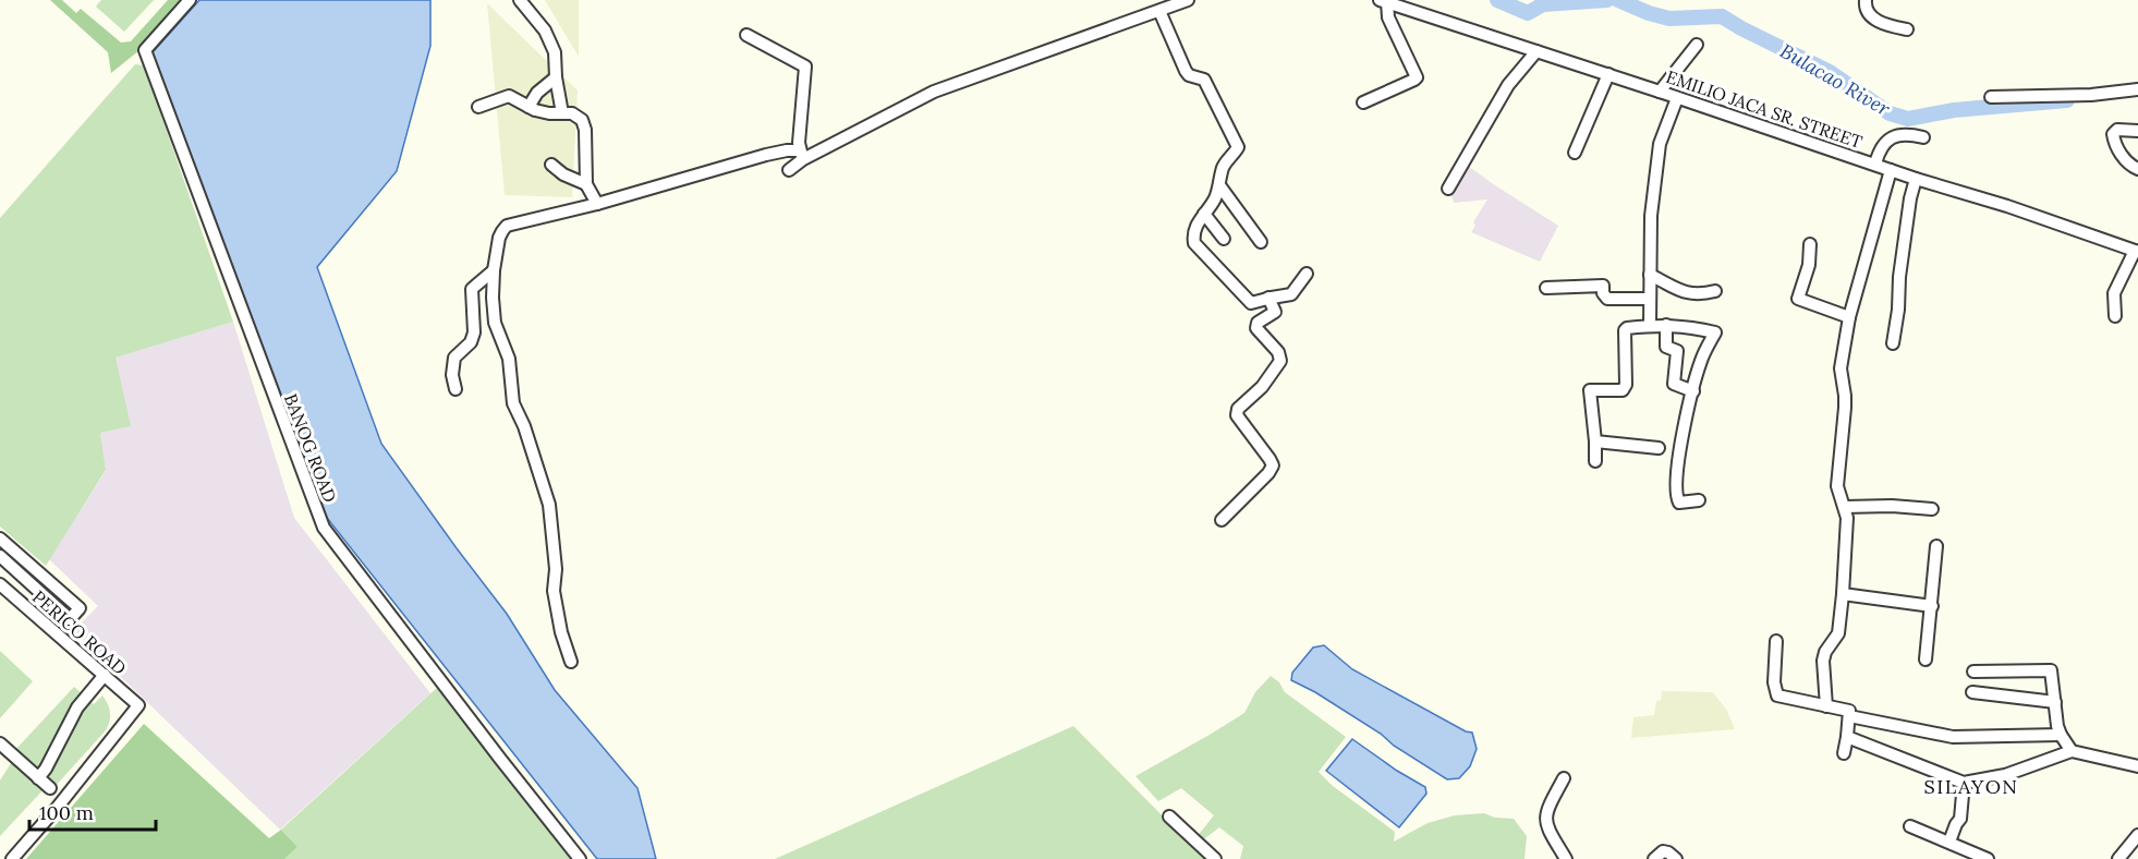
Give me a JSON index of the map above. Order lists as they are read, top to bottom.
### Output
{
  "streets": {
    "street": ["EMILIO JACA SR. STREET", "BANOG ROAD", "PERICO ROAD"]
  },
  "districts": ["SILAYON"],
  "water": ["Bulacao River"],
  "scale_bar": "100 m"
}
